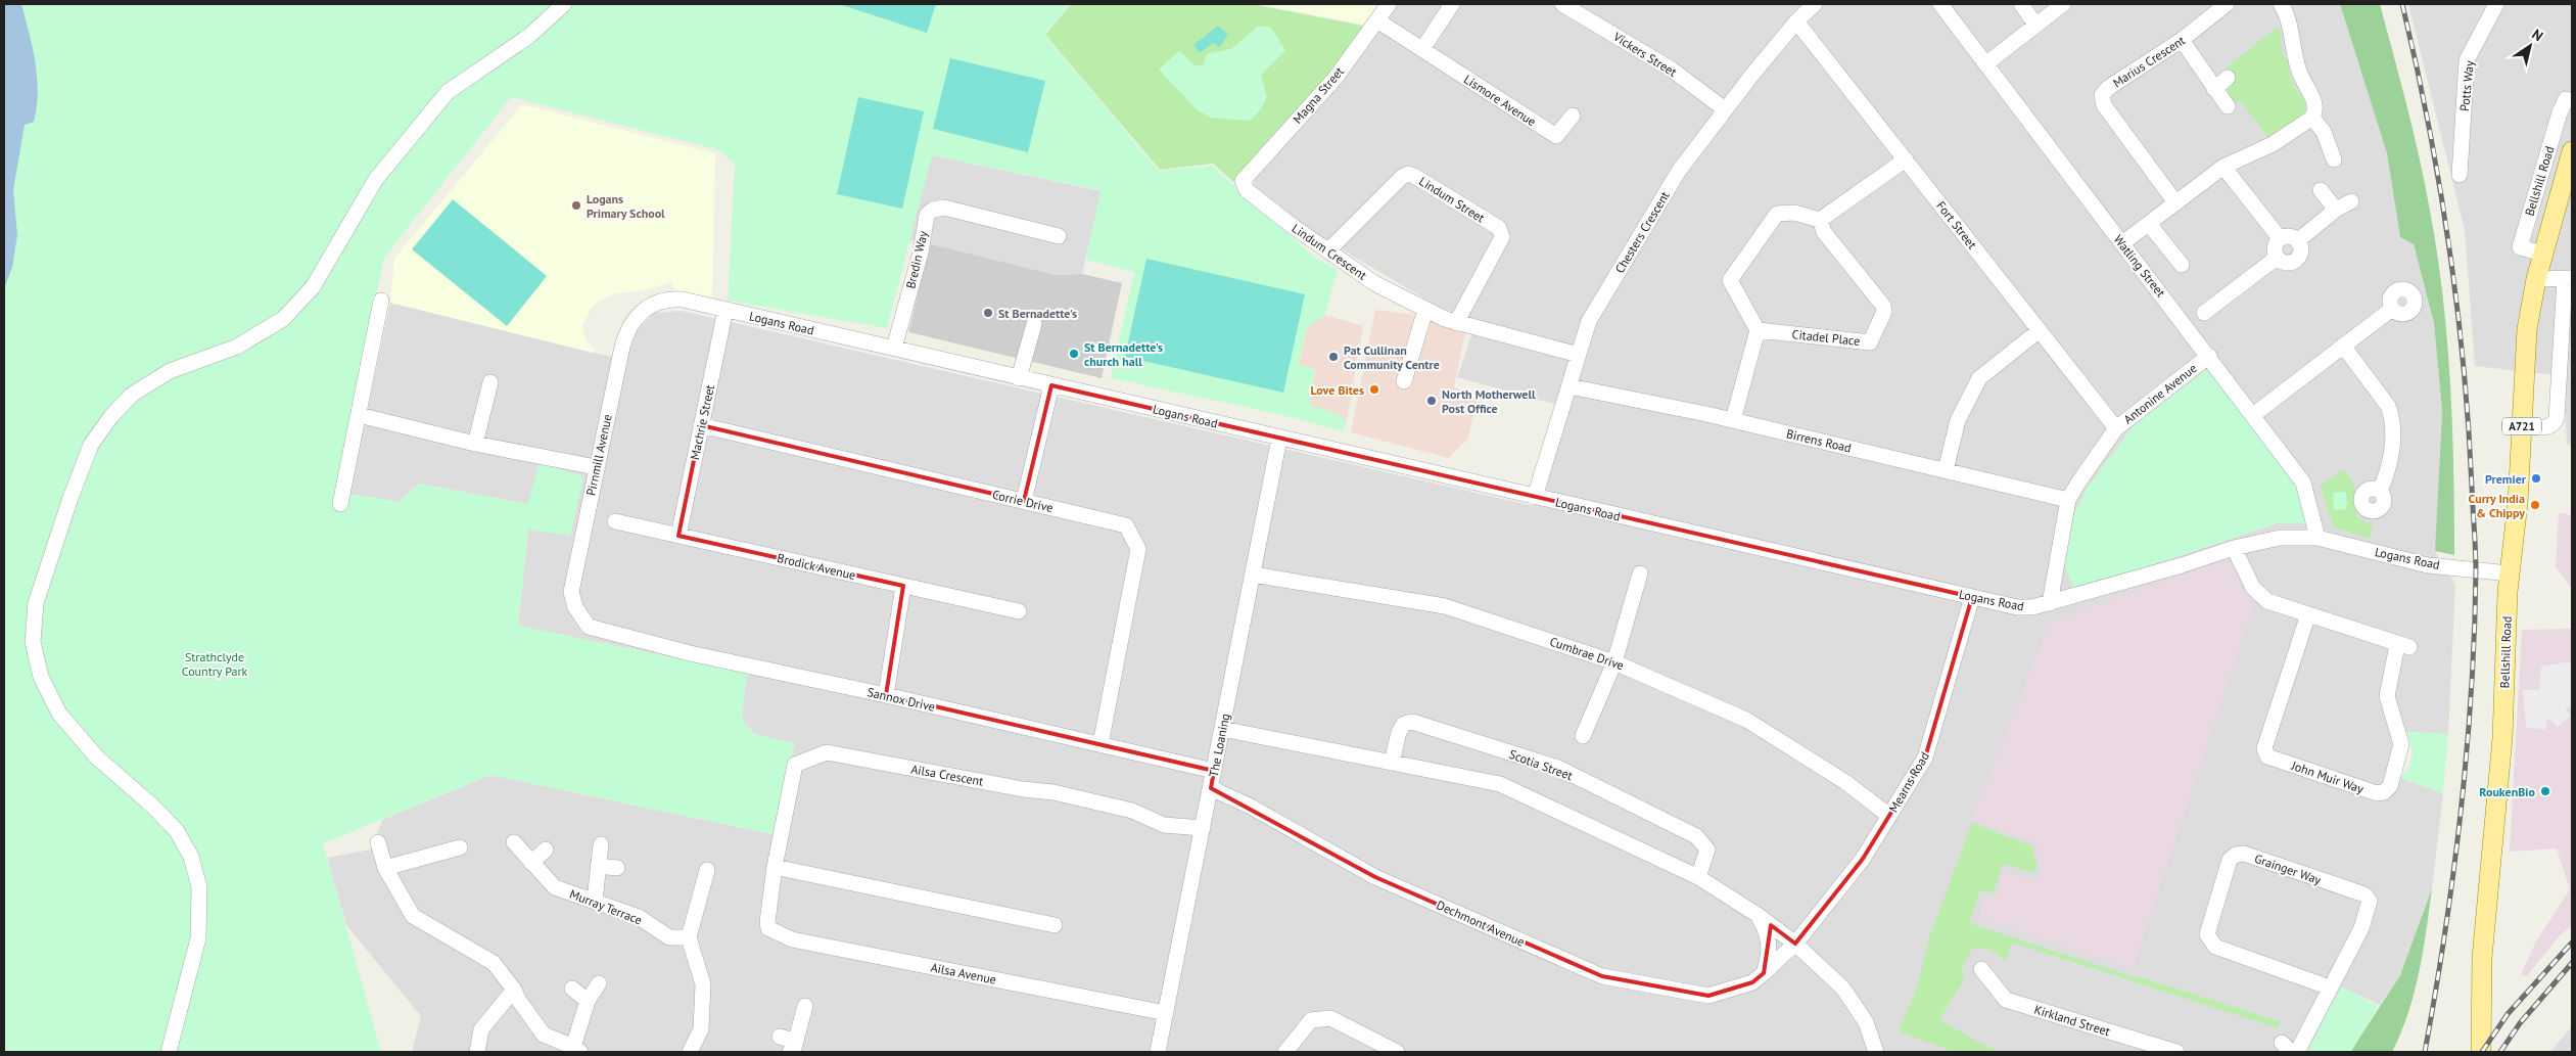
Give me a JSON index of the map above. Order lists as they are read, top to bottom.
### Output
{
  "streets": {
    "main road": ["Bellshill Road", "A721"],
    "street": [
      "Vickers Street",
      "Marius Crescent",
      "Potts Way",
      "Magna Street",
      "Lismore Avenue",
      "Lindum Street",
      "Fort Street",
      "Chesters Crescent",
      "Lindum Crescent",
      "Bredin Way",
      "Watling Street",
      "Logans Road",
      "Citadel Place",
      "Antonine Avenue",
      "Machrie Street",
      "Birrens Road",
      "Pirnmill Avenue",
      "Corrie Drive",
      "Brodick Avenue",
      "Cumbrae Drive",
      "Sannox Drive",
      "The Loaning",
      "Scotia Street",
      "Ailsa Crescent",
      "John Muir Way",
      "Mearns Road",
      "Grainger Way",
      "Murray Terrace",
      "Dechmont Avenue",
      "Ailsa Avenue",
      "Kirkland Street"
    ]
  },
  "crossings": [
    ["Vickers Street", "Chesters Crescent"],
    ["Magna Street", "Lismore Avenue"],
    ["Magna Street", "Lindum Crescent"],
    ["Bellshill Road", "Logans Road"],
    ["Lindum Street", "Lindum Crescent"],
    ["Fort Street", "Chesters Crescent"],
    ["Fort Street", "Antonine Avenue"],
    ["Chesters Crescent", "Lindum Crescent"],
    ["Chesters Crescent", "Logans Road"],
    ["Chesters Crescent", "Birrens Road"],
    ["Bredin Way", "Logans Road"],
    ["Watling Street", "Logans Road"],
    ["Watling Street", "Antonine Avenue"],
    ["Logans Road", "Antonine Avenue"],
    ["Logans Road", "Machrie Street"],
    ["Logans Road", "Pirnmill Avenue"],
    ["Logans Road", "The Loaning"],
    ["Logans Road", "John Muir Way"],
    ["Logans Road", "Mearns Road"],
    ["Antonine Avenue", "Birrens Road"],
    ["Machrie Street", "Corrie Drive"],
    ["Machrie Street", "Brodick Avenue"],
    ["Pirnmill Avenue", "Sannox Drive"],
    ["Corrie Drive", "Sannox Drive"],
    ["Cumbrae Drive", "The Loaning"],
    ["Cumbrae Drive", "Mearns Road"],
    ["Sannox Drive", "The Loaning"],
    ["The Loaning", "Ailsa Crescent"],
    ["The Loaning", "Dechmont Avenue"],
    ["The Loaning", "Ailsa Avenue"],
    ["Ailsa Crescent", "Ailsa Avenue"],
    ["Mearns Road", "Dechmont Avenue"]
  ],
  "parks": ["Strathclyde Country Park"],
  "places": [
    "Logans Primary School",
    "St Bernadette's",
    "St Bernadette's church hall",
    "Pat Cullinan Community Centre",
    "Love Bites",
    "North Motherwell Post Office",
    "Premier",
    "Curry India & Chippy",
    "RoukenBio"
  ],
  "north": "top right"
}
